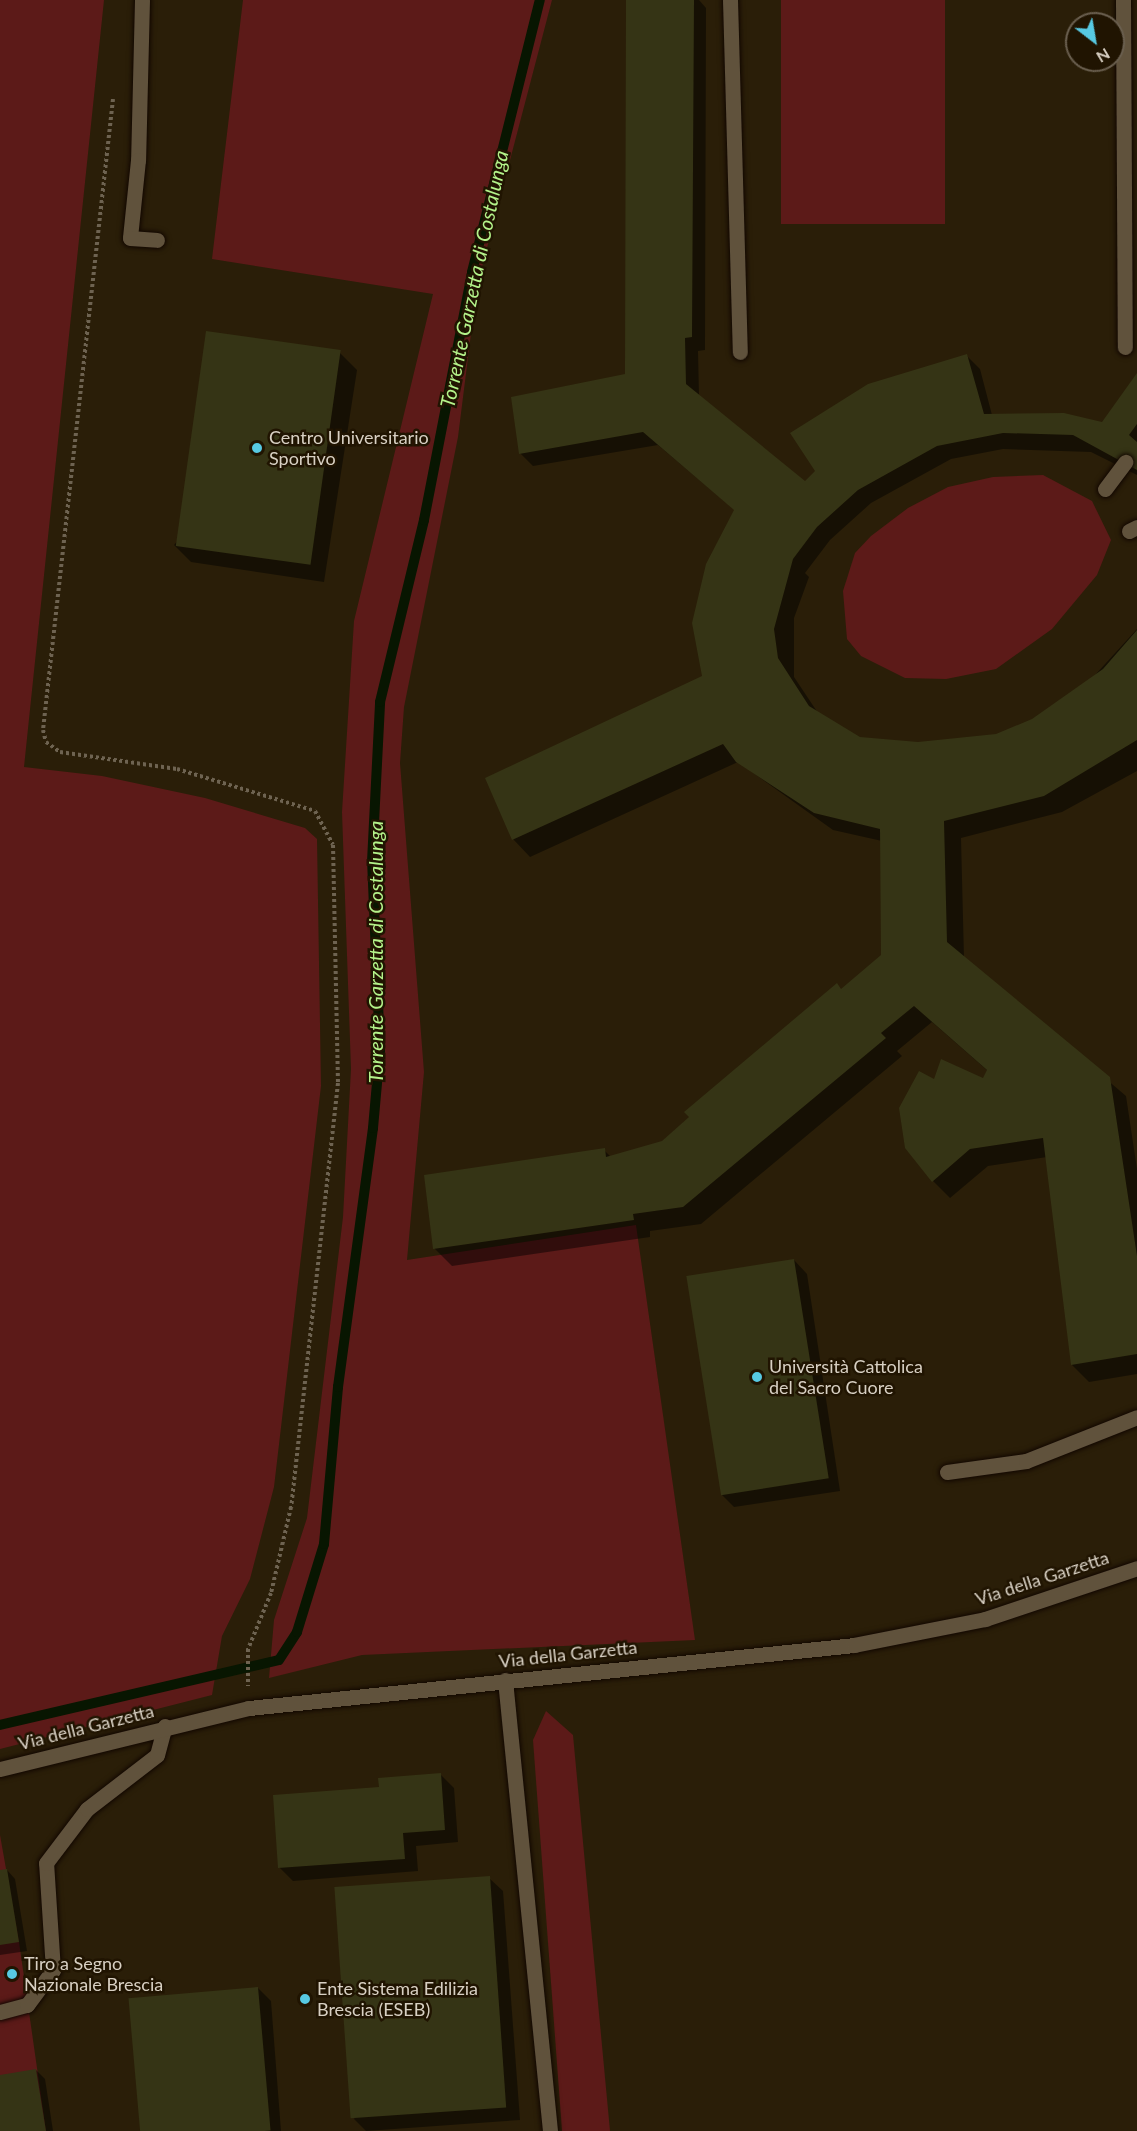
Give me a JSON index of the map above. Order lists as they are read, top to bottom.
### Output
{
  "streets": {
    "street": ["Via della Garzetta"]
  },
  "water": ["Torrente Garzetta di Costalunga"],
  "places": [
    "Centro Universitario Sportivo",
    "Università Cattolica del Sacro Cuore",
    "Tiro a Segno Nazionale Brescia",
    "Ente Sistema Edilizia Brescia (ESEB)"
  ],
  "north": "bottom right"
}
